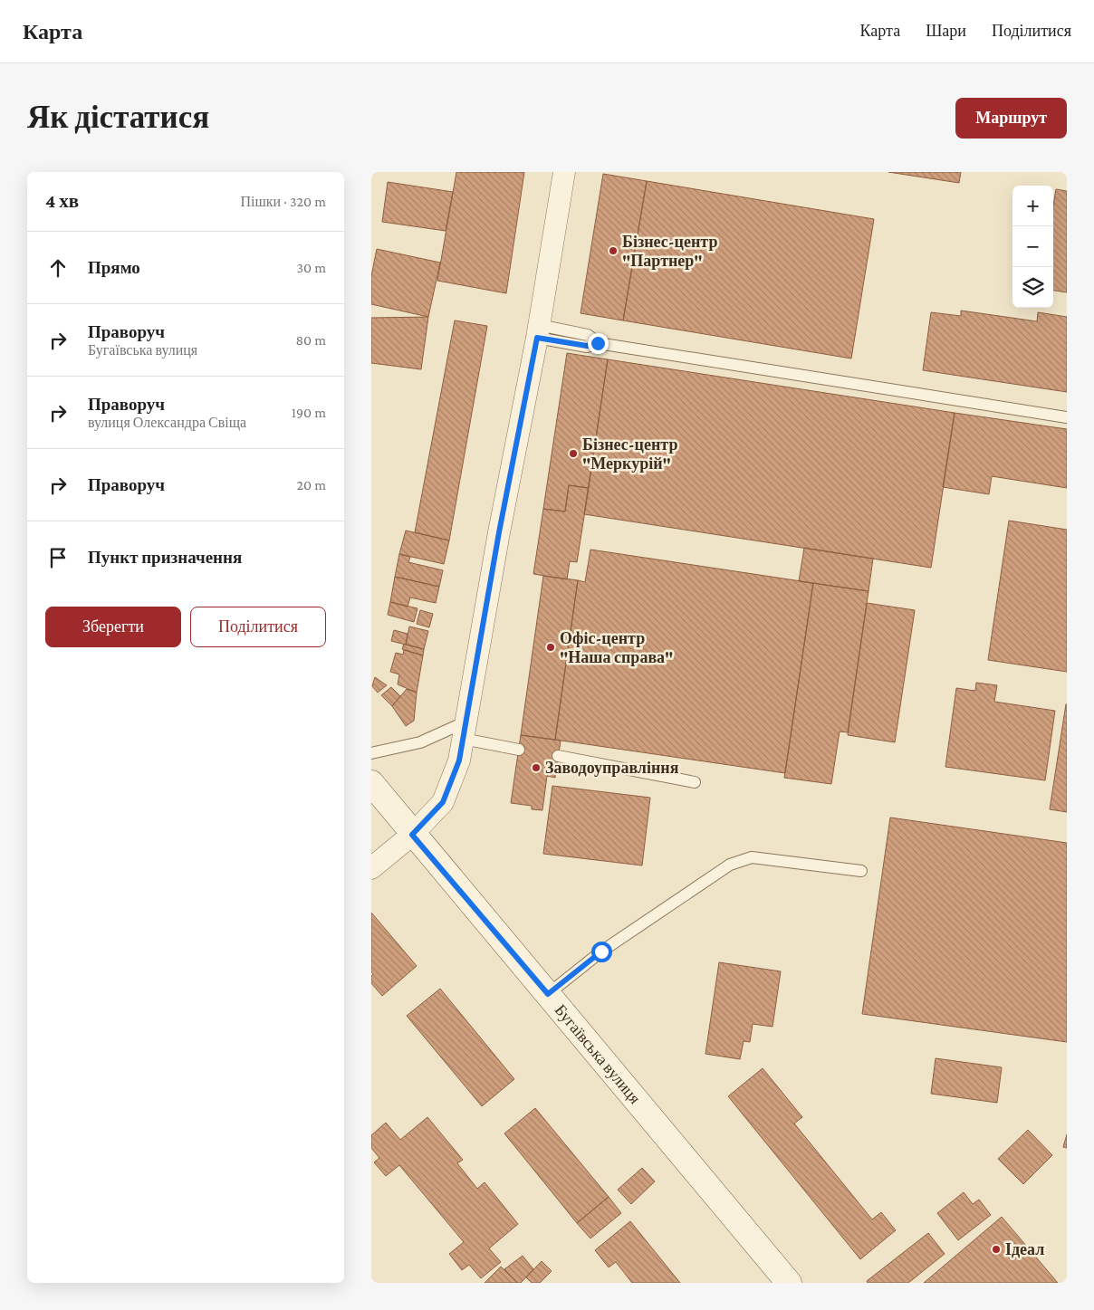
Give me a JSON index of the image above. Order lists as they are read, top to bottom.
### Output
{
  "streets": {
    "main road": ["Бугаївська вулиця"]
  },
  "places": [
    "Бізнес-центр \"Партнер\"",
    "Бізнес-центр \"Меркурій\"",
    "Офіс-центр \"Наша справа\"",
    "Заводоуправління",
    "Ідеал"
  ],
  "page": {
    "header": "Карта",
    "nav": ["Карта", "Шари", "Поділитися"],
    "buttons": [
      "Маршрут",
      ["Зберегти", "Поділитися"]
    ],
    "title": "Як дістатися",
    "heading": ["4 хв", "Пішки · 320 m"],
    "map_buttons": ["+", "−"],
    "list": [
      ["Прямо", "30 m"],
      ["Праворуч", "Бугаївська вулиця", "80 m"],
      ["Праворуч", "вулиця Олександра Свіща", "190 m"],
      ["Праворуч", "20 m"],
      "Пункт призначення"
    ]
  }
}
